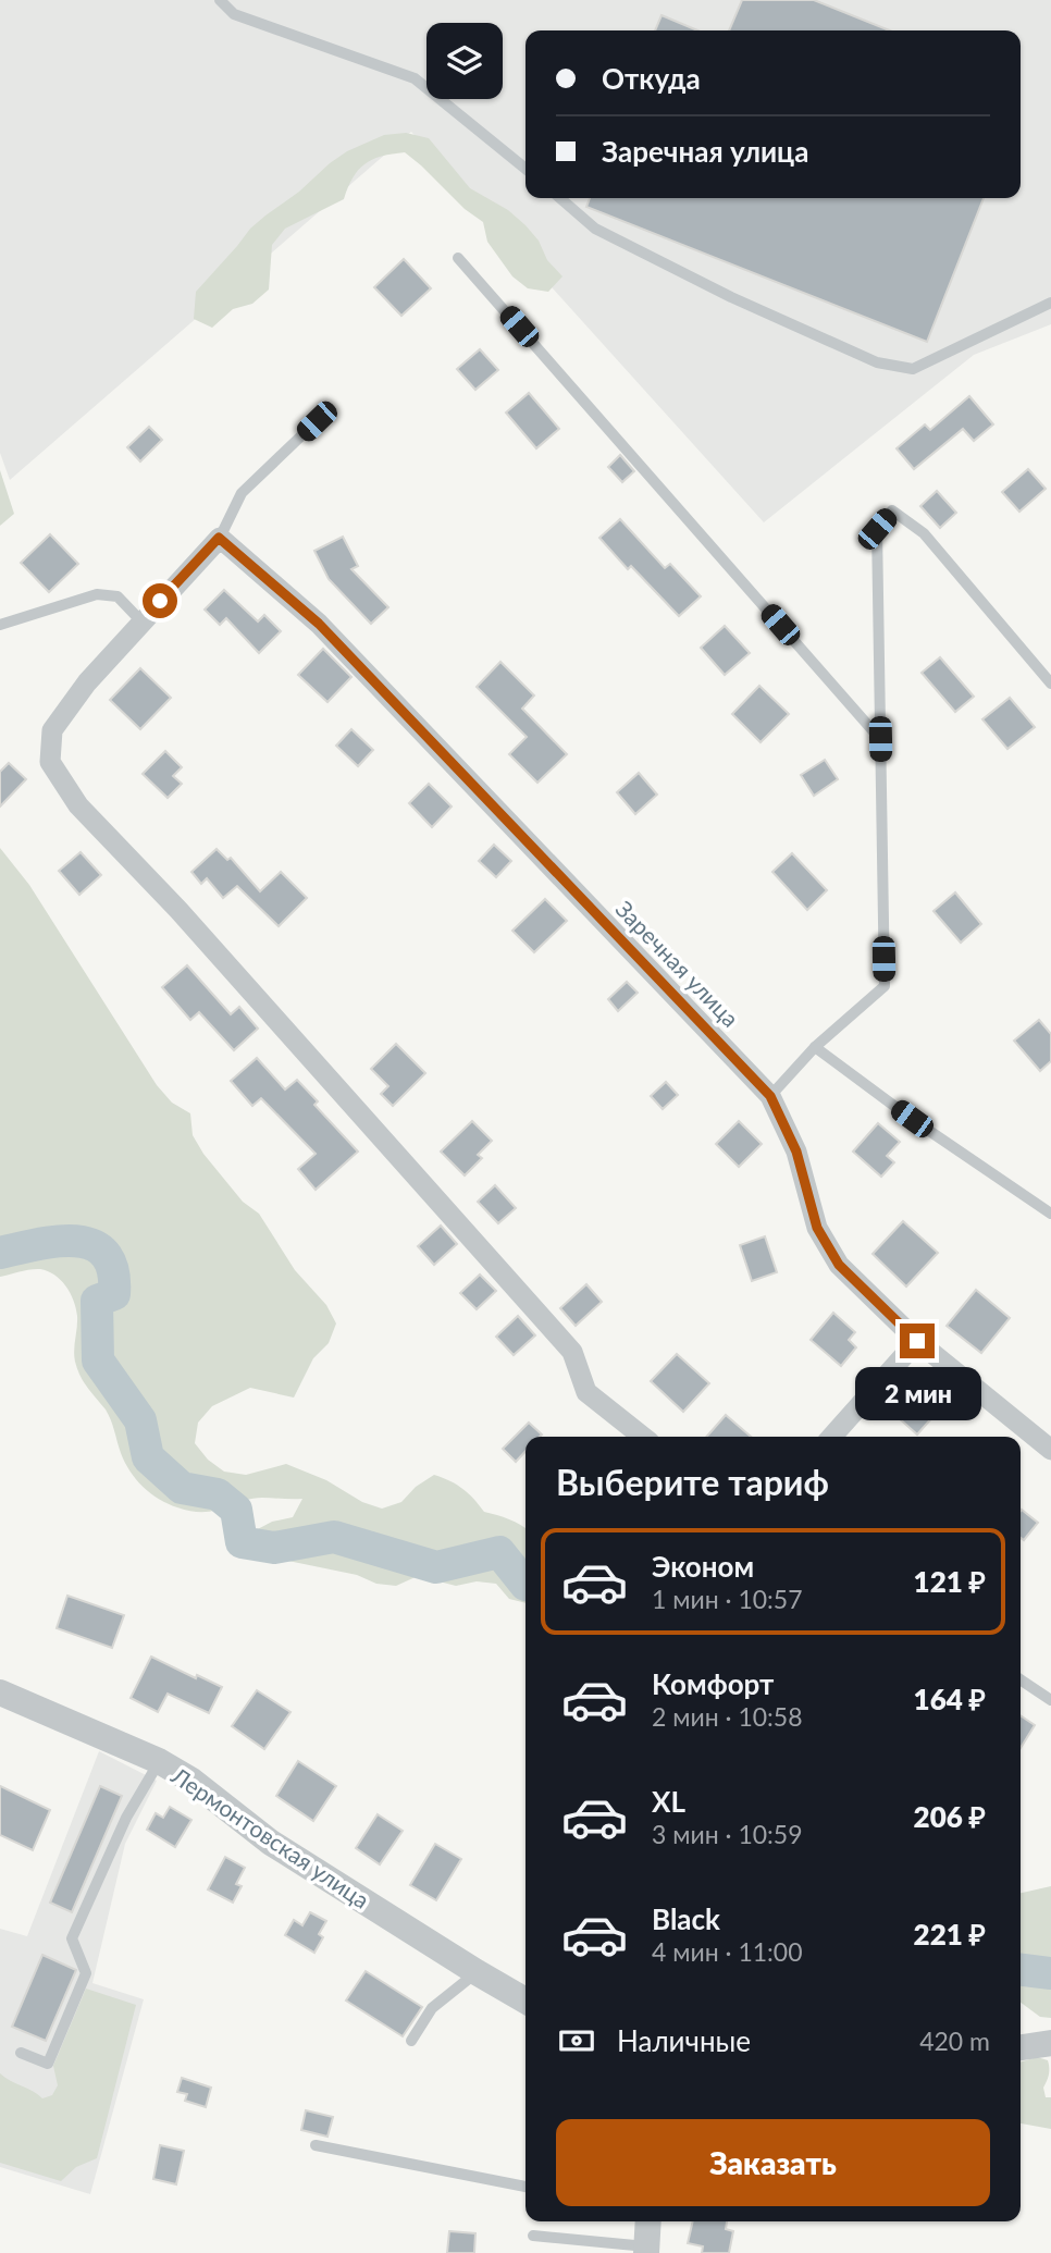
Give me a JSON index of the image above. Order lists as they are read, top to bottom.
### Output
{
  "streets": {
    "street": ["Заречная улица", "Лермонтовская улица"]
  },
  "page": {
    "banner": ["Откуда", "Заречная улица"],
    "bubble": "2 мин",
    "heading": "Выберите тариф",
    "list": [
      {
        "name": "Эконом",
        "note": "1 мин · 10:57",
        "value": "121 ₽"
      },
      {
        "name": "Комфорт",
        "note": "2 мин · 10:58",
        "value": "164 ₽"
      },
      {
        "name": "XL",
        "note": "3 мин · 10:59",
        "value": "206 ₽"
      },
      {
        "name": "Black",
        "note": "4 мин · 11:00",
        "value": "221 ₽"
      }
    ],
    "pay": ["Наличные", "420 m"],
    "buttons": "Заказать"
  }
}
